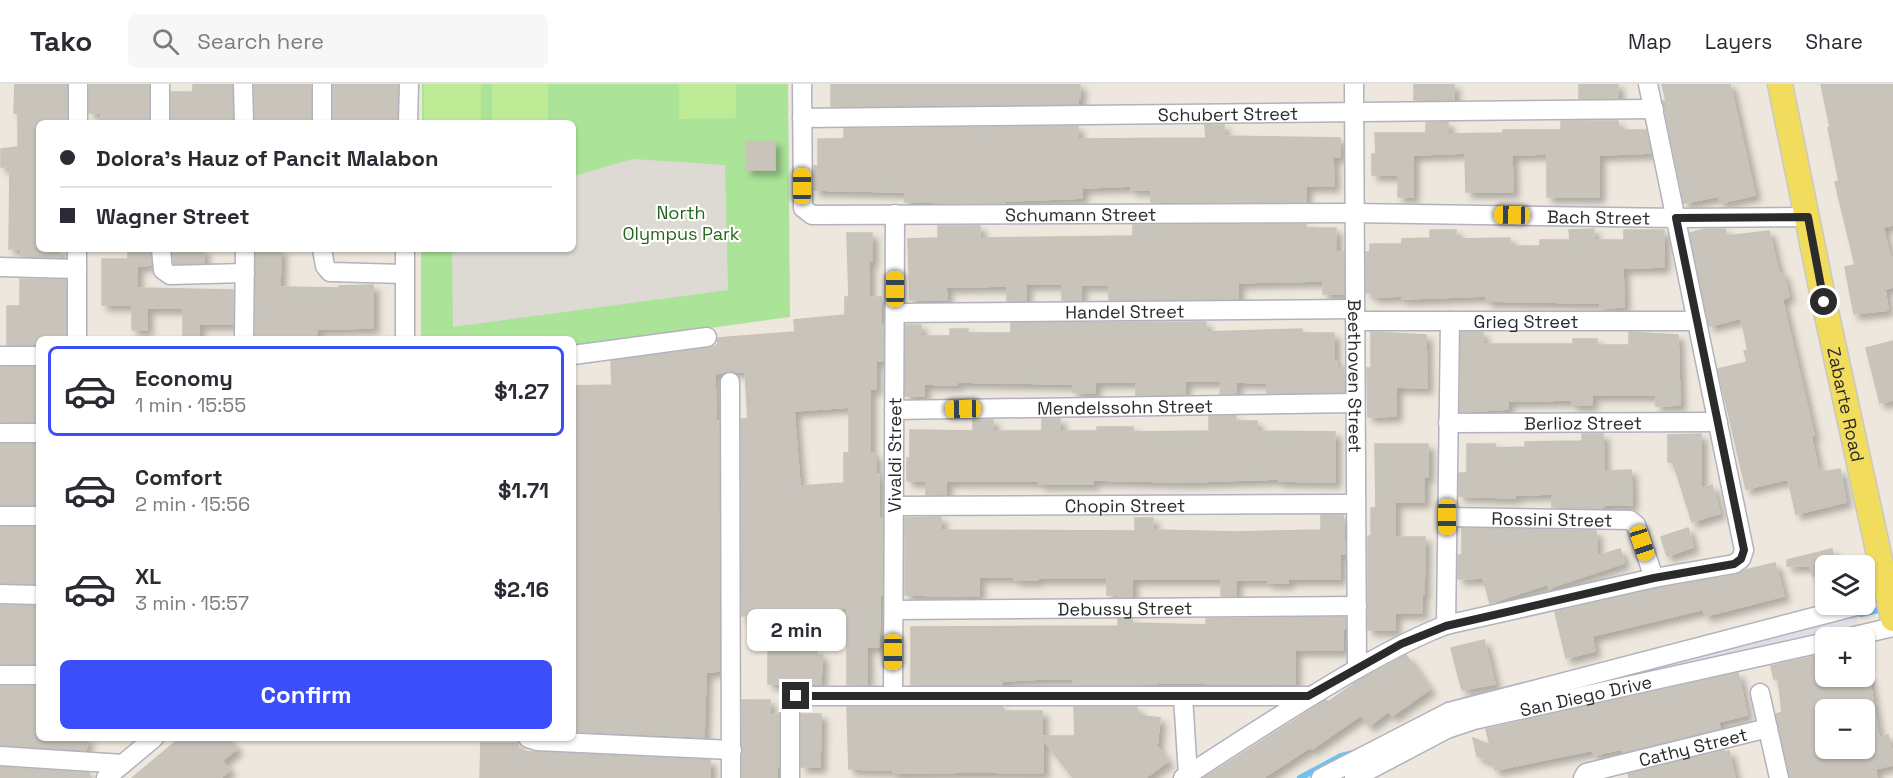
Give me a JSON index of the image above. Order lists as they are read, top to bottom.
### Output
{
  "streets": {
    "main road": ["Zabarte Road"],
    "street": [
      "Schubert Street",
      "Schumann Street",
      "Bach Street",
      "Handel Street",
      "Grieg Street",
      "Beethoven Street",
      "Mendelssohn Street",
      "Berlioz Street",
      "Vivaldi Street",
      "Chopin Street",
      "Rossini Street",
      "Debussy Street",
      "San Diego Drive",
      "Cathy Street"
    ]
  },
  "crossings": [
    ["Schubert Street", "Schumann Street"],
    ["Schubert Street", "Beethoven Street"],
    ["Schumann Street", "Bach Street"],
    ["Schumann Street", "Beethoven Street"],
    ["Schumann Street", "Vivaldi Street"],
    ["Bach Street", "Beethoven Street"],
    ["Bach Street", "Zabarte Road"],
    ["Handel Street", "Grieg Street"],
    ["Handel Street", "Beethoven Street"],
    ["Handel Street", "Vivaldi Street"],
    ["Grieg Street", "Beethoven Street"],
    ["Beethoven Street", "Mendelssohn Street"],
    ["Beethoven Street", "Chopin Street"],
    ["Beethoven Street", "Debussy Street"],
    ["Mendelssohn Street", "Vivaldi Street"],
    ["Vivaldi Street", "Chopin Street"],
    ["Vivaldi Street", "Debussy Street"]
  ],
  "parks": ["North Olympus Park"],
  "page": {
    "header": "Tako",
    "search": "Search here",
    "nav": ["Map", "Layers", "Share"],
    "banner": ["Dolora's Hauz of Pancit Malabon", "Wagner Street"],
    "list": [
      {
        "name": "Economy",
        "note": "1 min · 15:55",
        "value": "$1.27"
      },
      {
        "name": "Comfort",
        "note": "2 min · 15:56",
        "value": "$1.71"
      },
      {
        "name": "XL",
        "note": "3 min · 15:57",
        "value": "$2.16"
      }
    ],
    "map_buttons": ["+", "−"],
    "bubble": "2 min",
    "buttons": "Confirm"
  }
}
